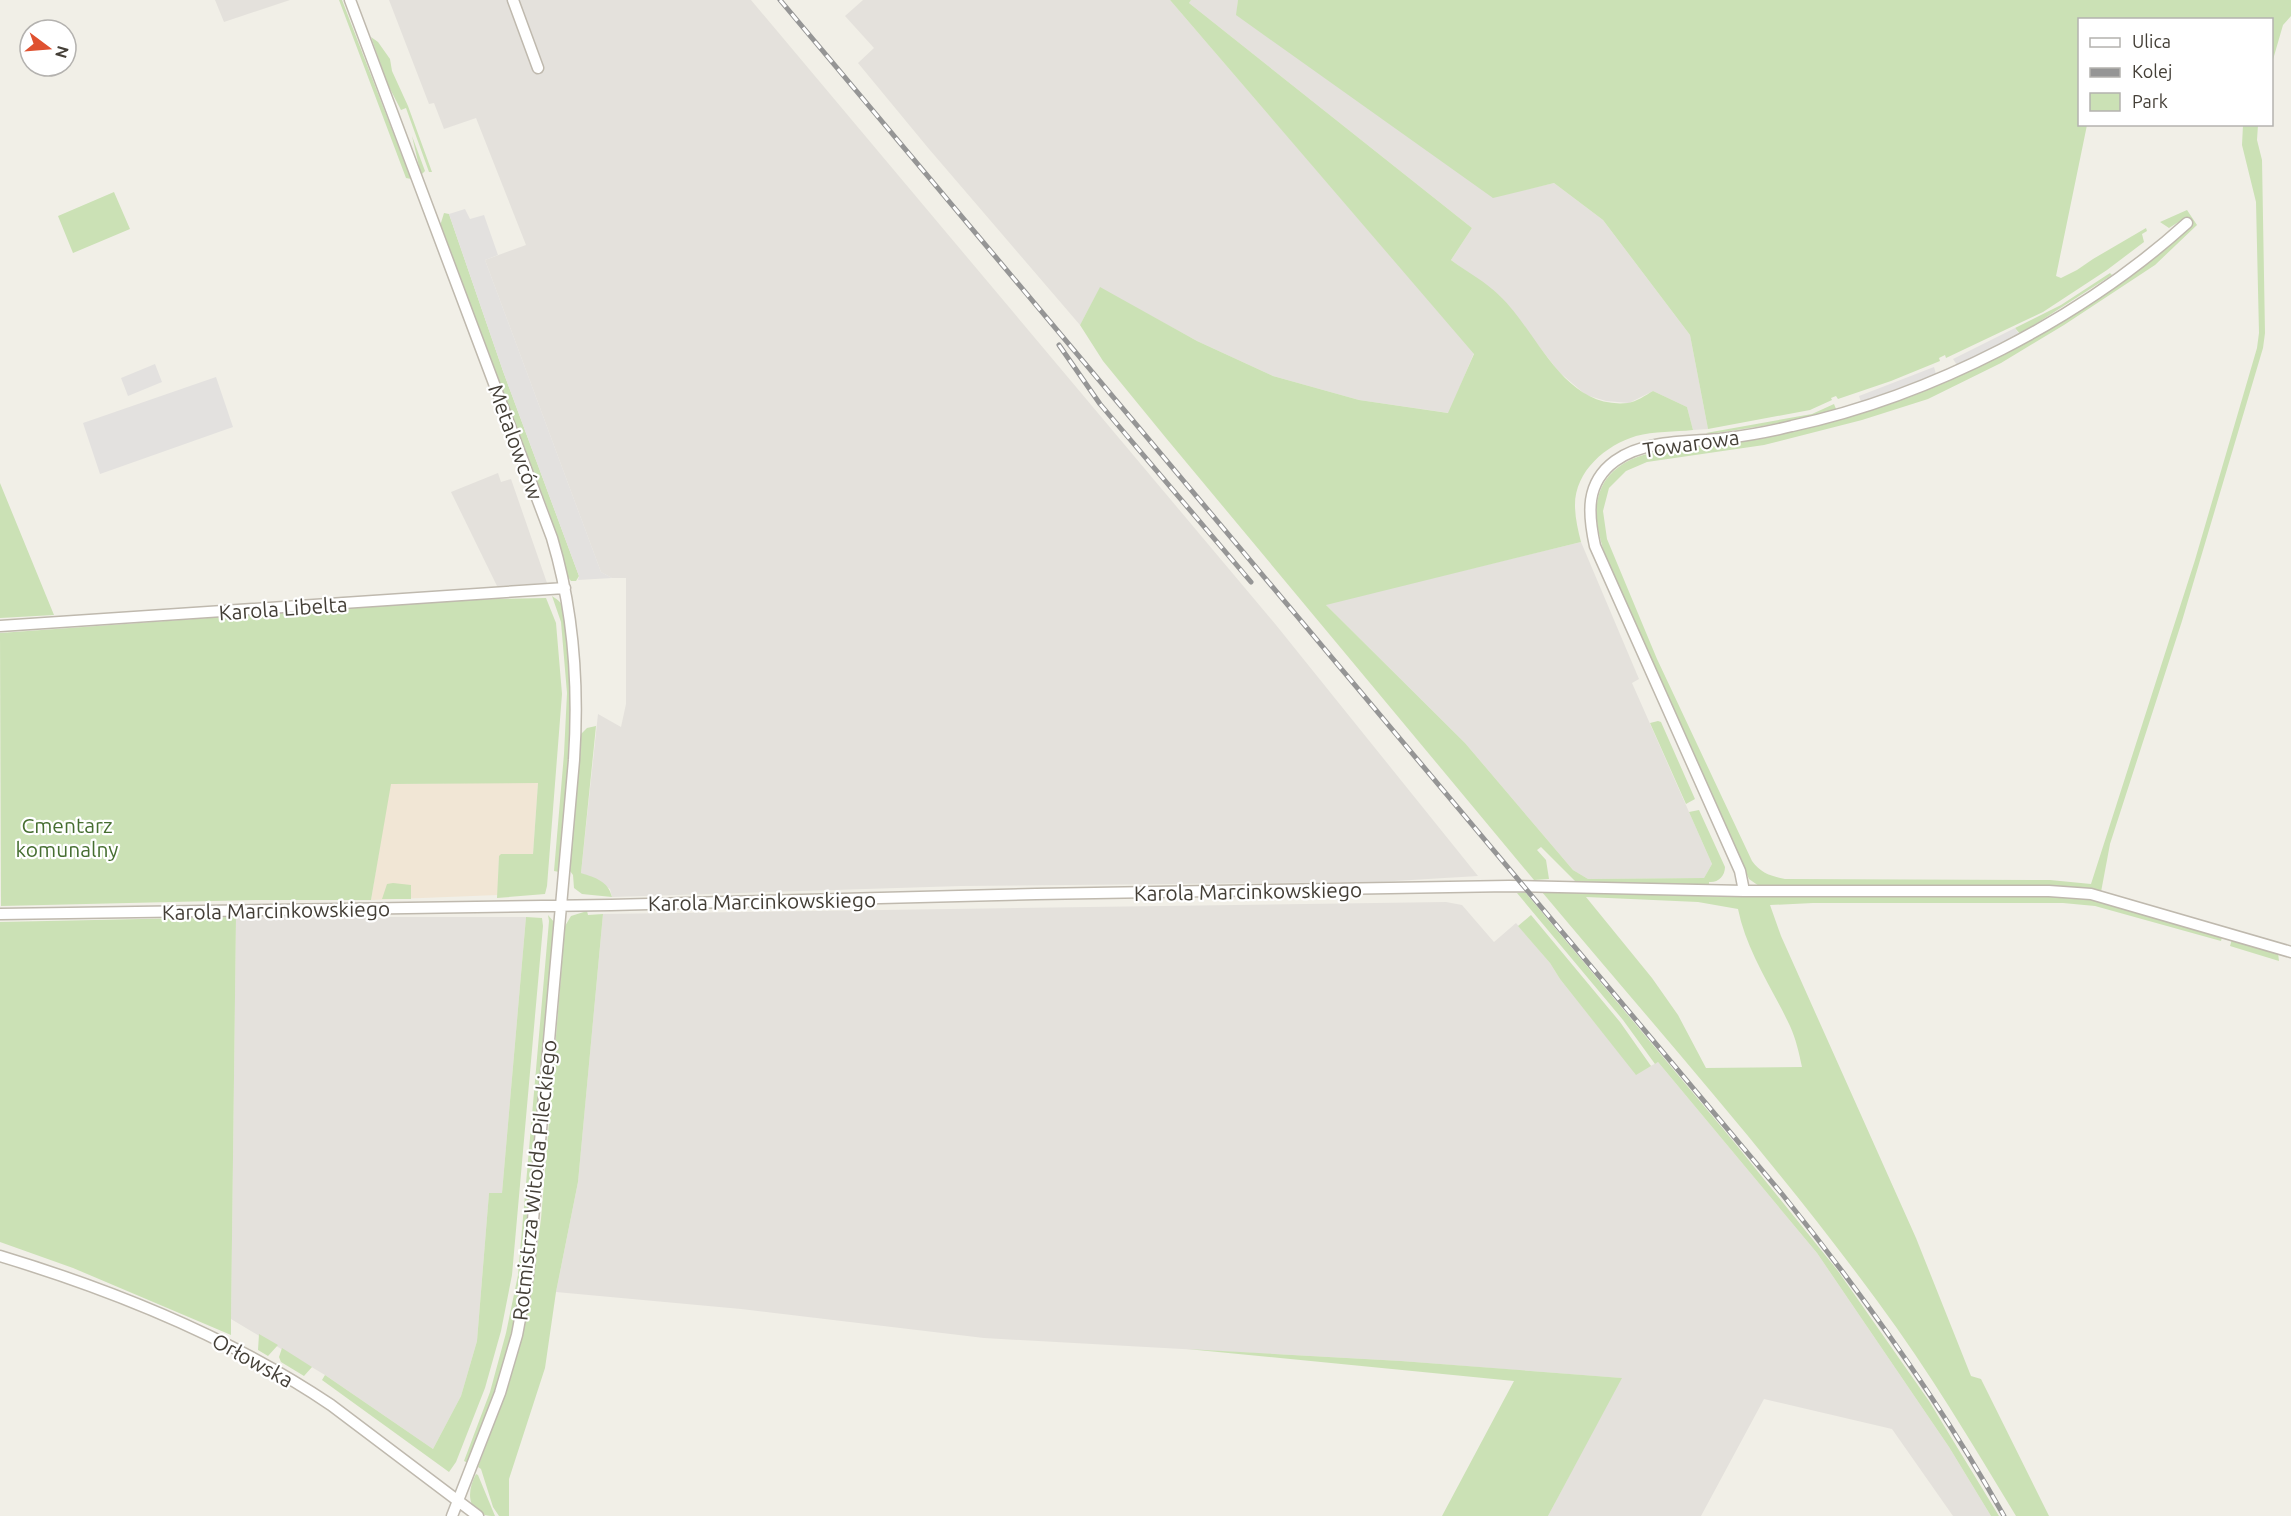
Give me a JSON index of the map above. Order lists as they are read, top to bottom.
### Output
{
  "streets": {
    "street": [
      "Metalowców",
      "Towarowa",
      "Karola Libelta",
      "Karola Marcinkowskiego",
      "Rotmistrza Witolda Pileckiego",
      "Orłowska"
    ]
  },
  "crossings": [
    ["Metalowców", "Karola Libelta"],
    ["Metalowców", "Karola Marcinkowskiego"],
    ["Metalowców", "Rotmistrza Witolda Pileckiego"],
    ["Towarowa", "Karola Marcinkowskiego"],
    ["Karola Marcinkowskiego", "Rotmistrza Witolda Pileckiego"],
    ["Rotmistrza Witolda Pileckiego", "Orłowska"]
  ],
  "parks": ["Cmentarz komunalny"],
  "legend": ["Ulica", "Kolej", "Park"],
  "north": "right"
}
